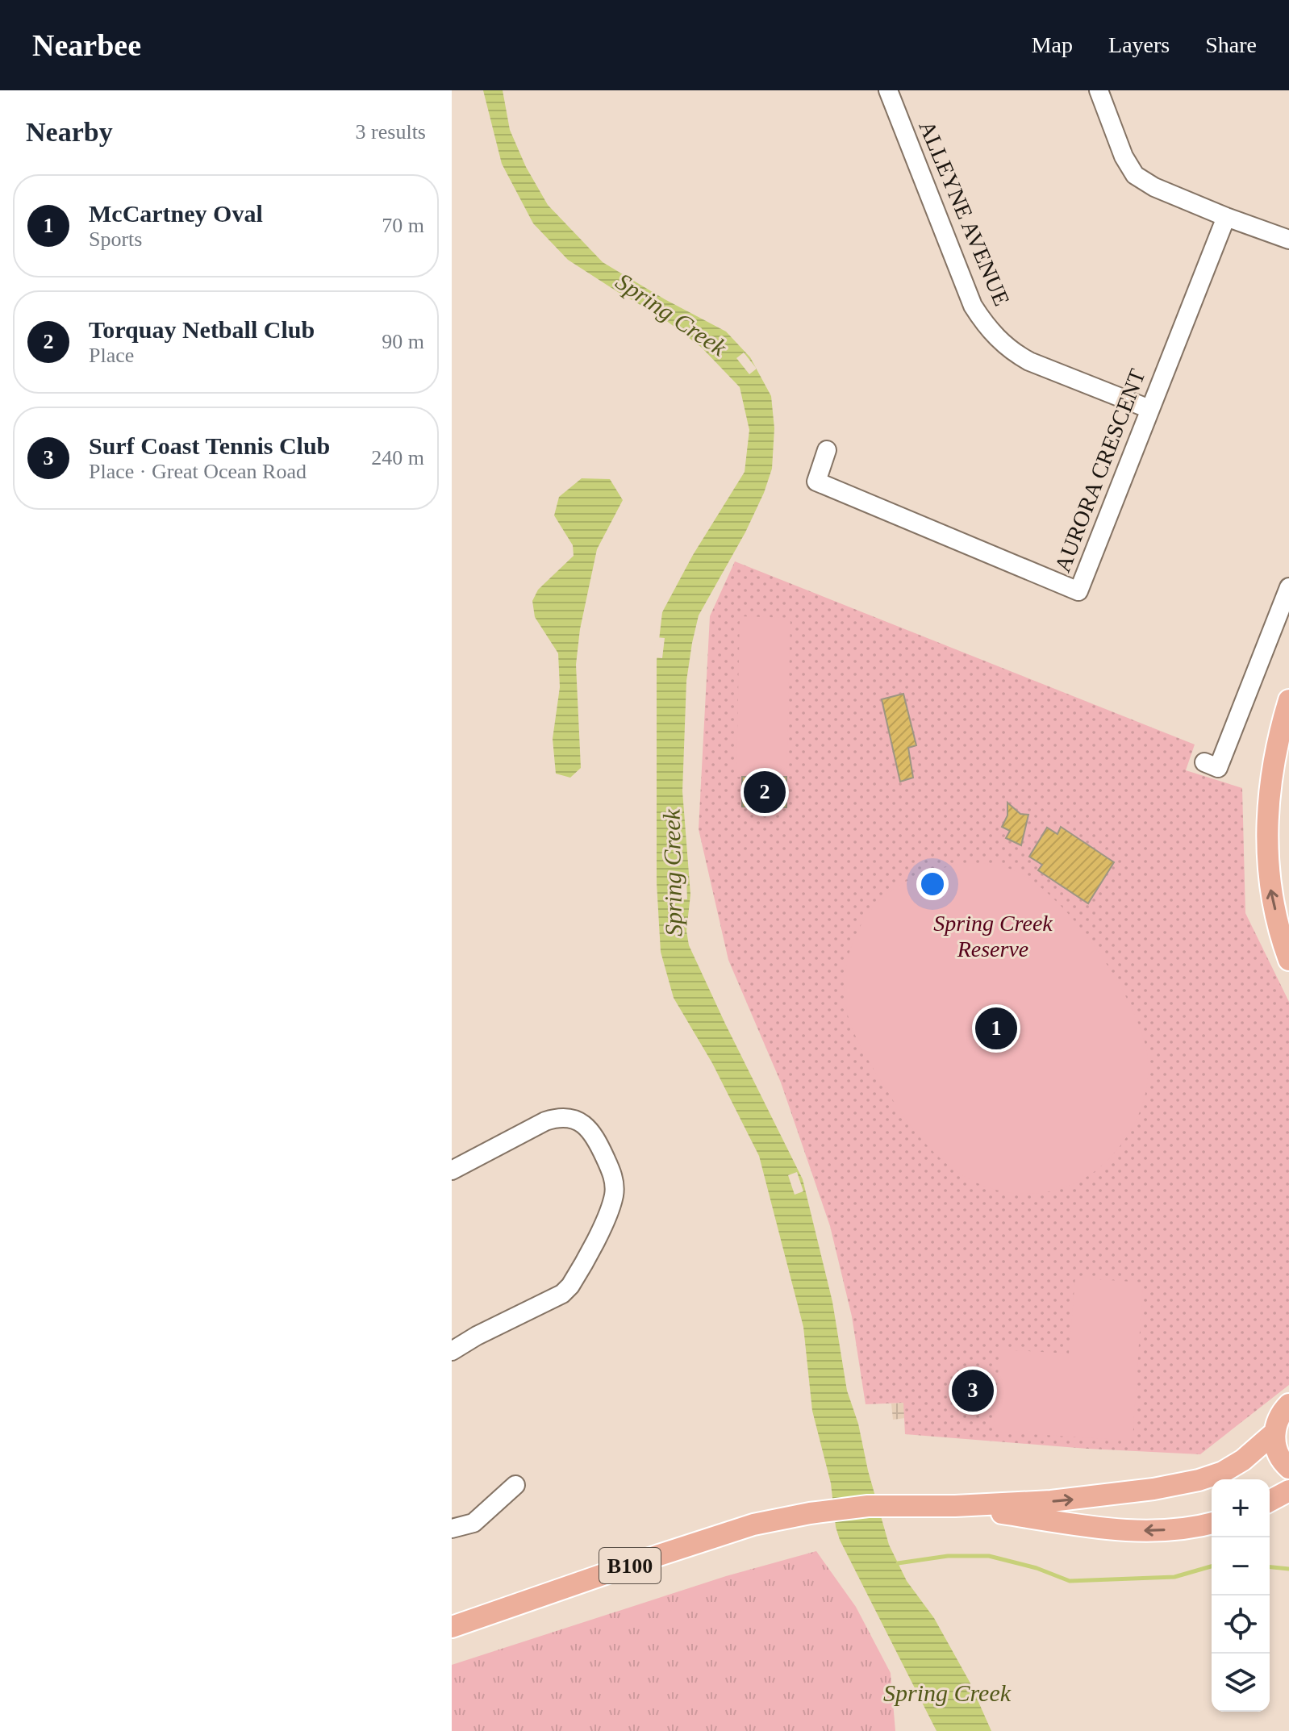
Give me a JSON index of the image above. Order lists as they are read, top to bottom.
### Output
{
  "streets": {
    "main road": ["B100"],
    "street": ["ALLEYNE AVENUE", "AURORA CRESCENT"]
  },
  "crossings": [
    ["ALLEYNE AVENUE", "AURORA CRESCENT"]
  ],
  "water": ["Spring Creek"],
  "parks": ["Spring Creek Reserve"],
  "page": {
    "header": "Nearbee",
    "nav": ["Map", "Layers", "Share"],
    "heading": ["Nearby", "3 results"],
    "list": [
      {
        "mark": "1",
        "name": "McCartney Oval",
        "note": "Sports",
        "value": "70 m"
      },
      {
        "mark": "2",
        "name": "Torquay Netball Club",
        "note": "Place",
        "value": "90 m"
      },
      {
        "mark": "3",
        "name": "Surf Coast Tennis Club",
        "note": "Place · Great Ocean Road",
        "value": "240 m"
      }
    ],
    "pins": ["2", "1", "3"],
    "map_buttons": ["+", "−"]
  }
}
